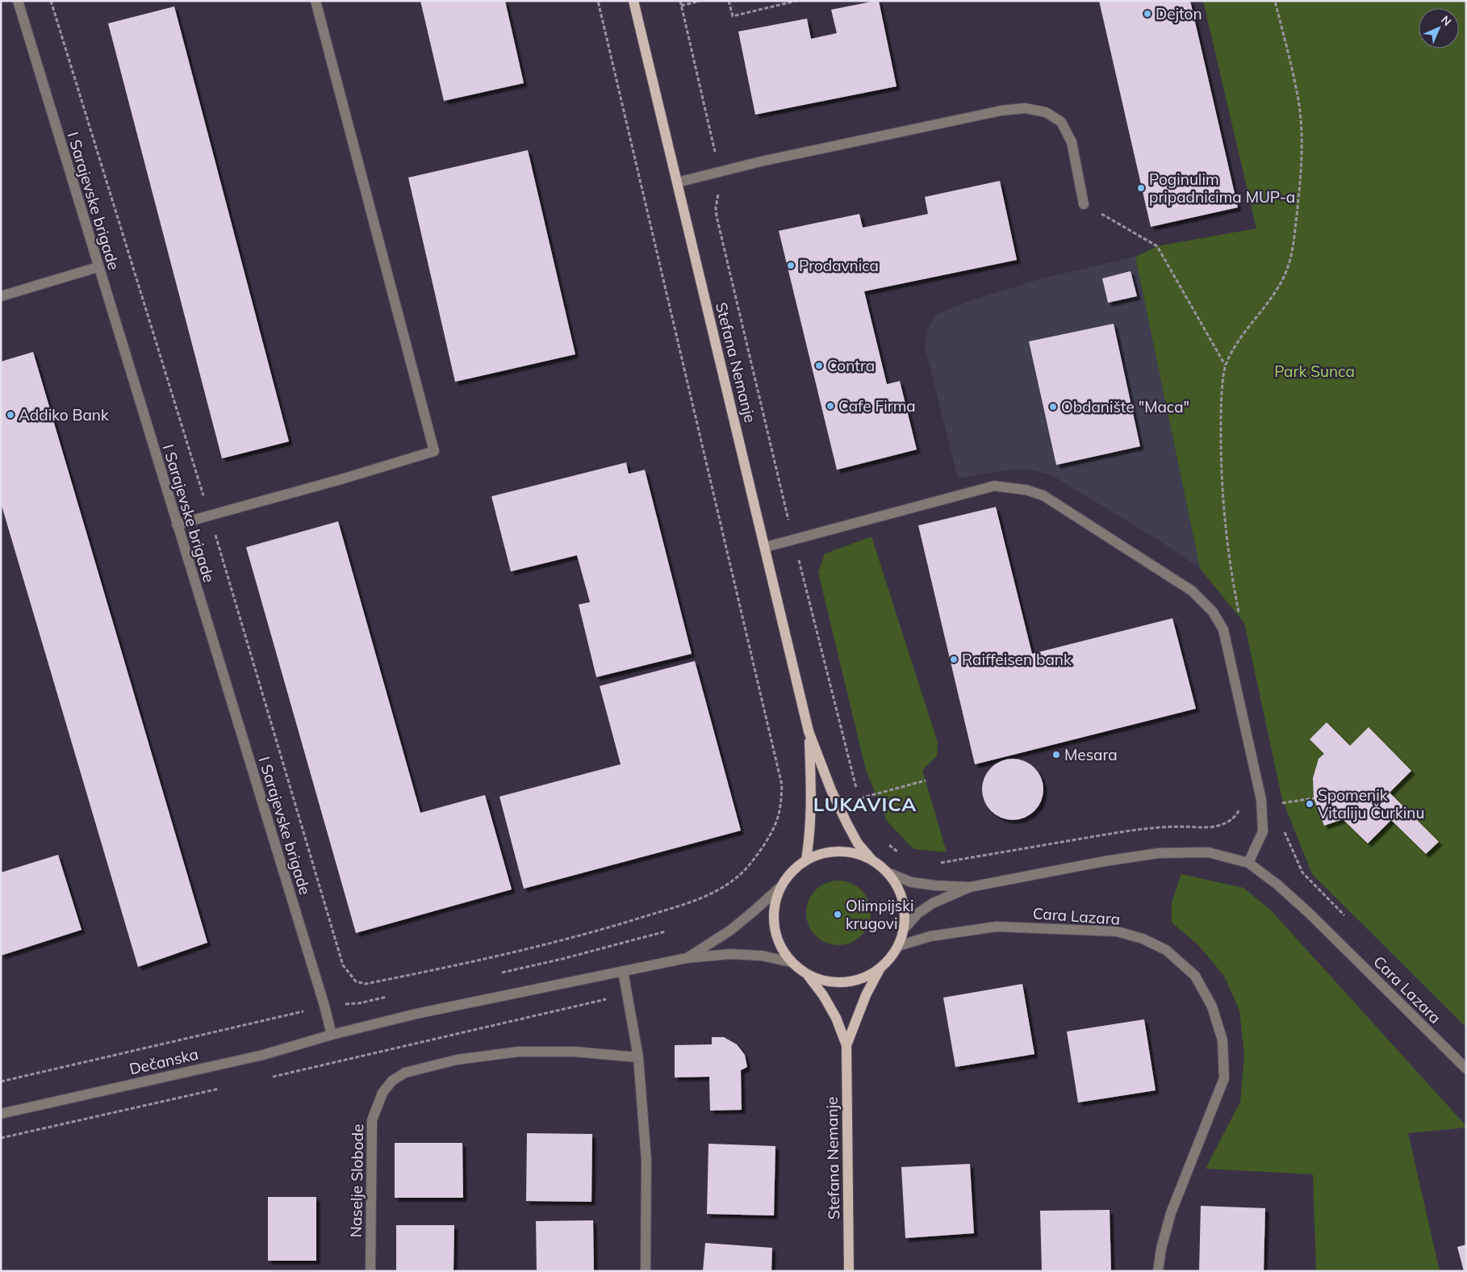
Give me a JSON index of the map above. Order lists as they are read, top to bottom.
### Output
{
  "streets": {
    "main road": ["Stefana Nemanje"],
    "street": [
      "I Sarajevske brigade",
      "Cara Lazara",
      "Dečanska",
      "Naselje Slobode"
    ]
  },
  "crossings": [
    ["I Sarajevske brigade", "Dečanska"],
    ["Stefana Nemanje", "Cara Lazara"]
  ],
  "districts": ["LUKAVICA"],
  "parks": ["Park Sunca"],
  "places": [
    "Dejton",
    "Poginulim pripadnicima MUP-a",
    "Prodavnica",
    "Contra",
    "Cafe Firma",
    "Obdanište \"Maca\"",
    "Addiko Bank",
    "Raiffeisen bank",
    "Mesara",
    "Spomenik Vitaliju Čurkinu",
    "Olimpijski krugovi"
  ],
  "north": "top right"
}
